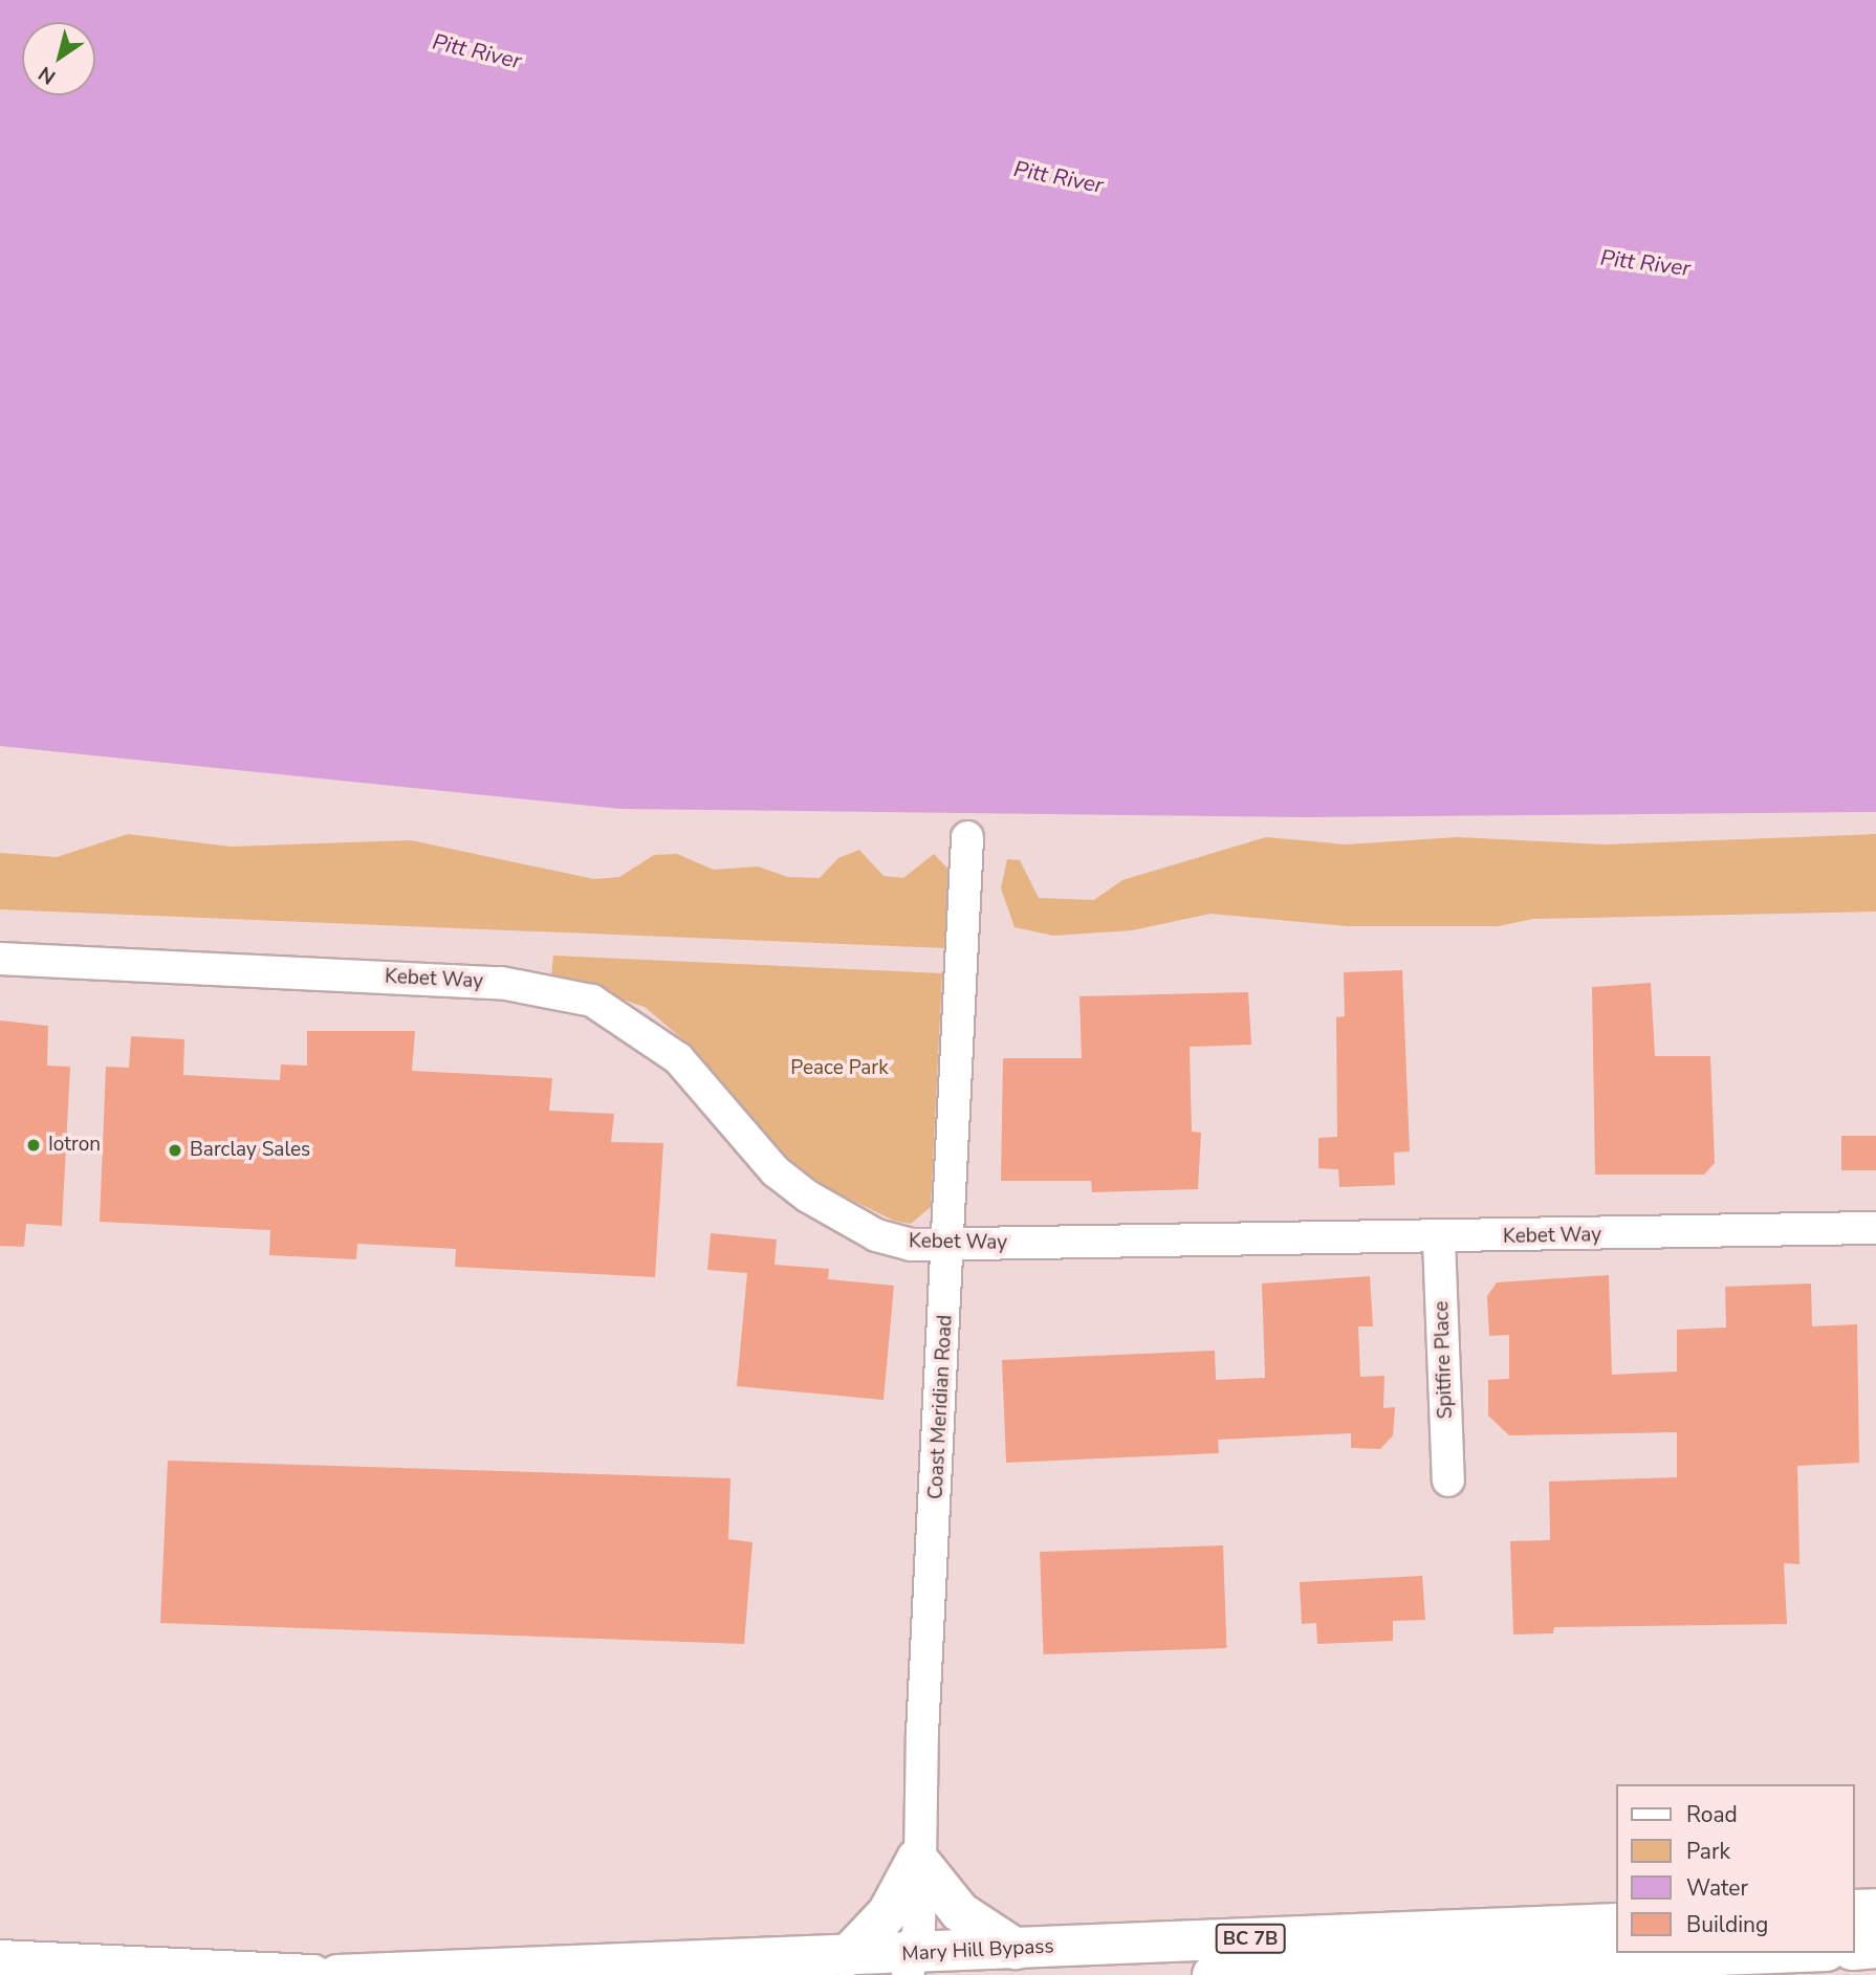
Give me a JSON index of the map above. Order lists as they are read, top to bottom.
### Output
{
  "streets": {
    "highway": ["BC 7B", "Mary Hill Bypass"],
    "street": ["Kebet Way", "Spitfire Place", "Coast Meridian Road"]
  },
  "crossings": [
    ["Kebet Way", "Spitfire Place"],
    ["Kebet Way", "Coast Meridian Road"],
    ["Coast Meridian Road", "Mary Hill Bypass"]
  ],
  "water": ["Pitt River"],
  "parks": ["Peace Park"],
  "places": ["Iotron", "Barclay Sales"],
  "legend": [
    "Road",
    "Park",
    "Water",
    "Building"
  ],
  "north": "bottom left"
}
